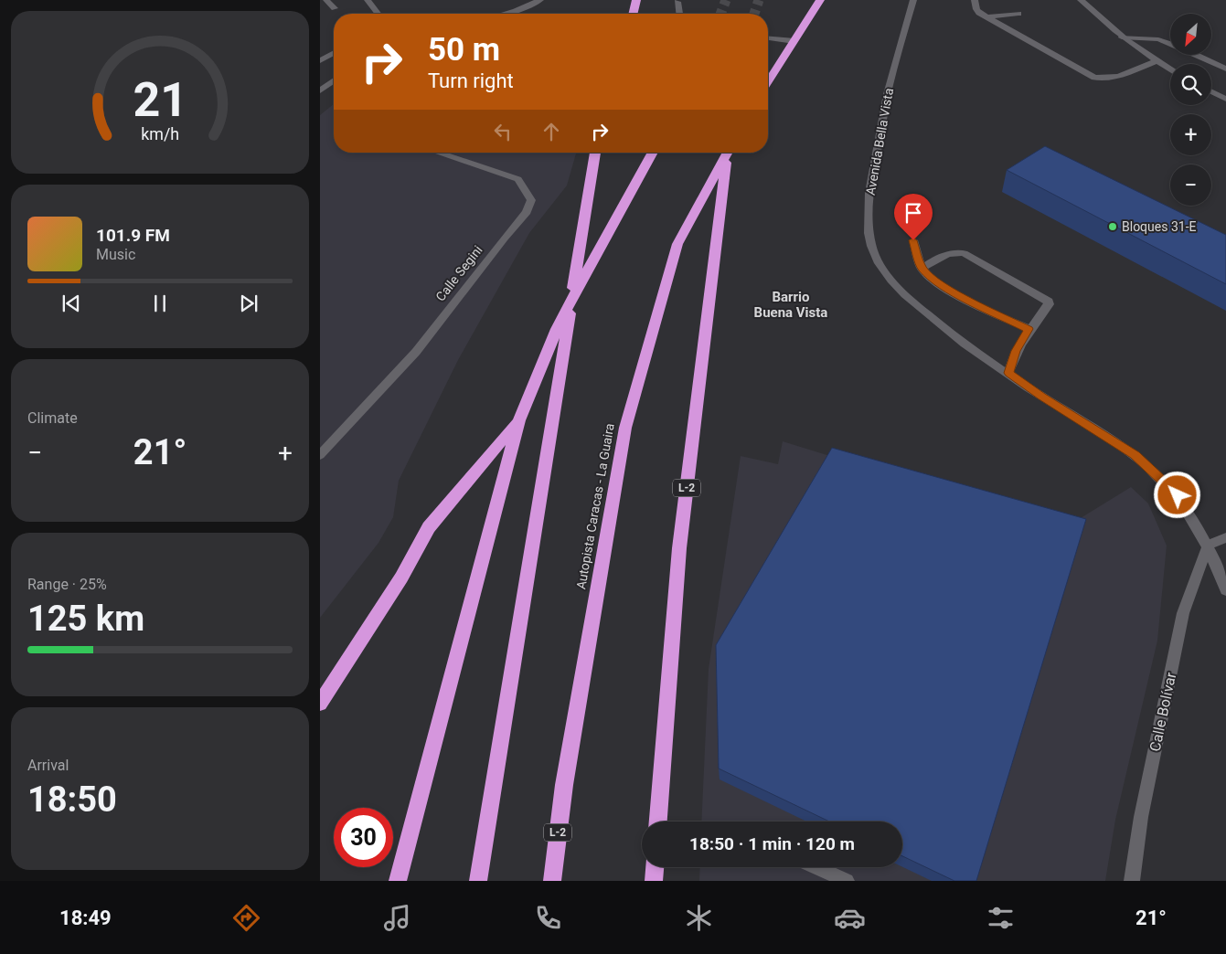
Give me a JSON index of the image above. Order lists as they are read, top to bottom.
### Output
{
  "streets": {
    "highway": ["L-2", "Autopista Caracas - La Guaira"],
    "street": ["Avenida Bella Vista", "Calle Segini", "Calle Bolívar"]
  },
  "crossings": [
    ["Avenida Bella Vista", "Calle Bolívar"]
  ],
  "districts": ["Barrio Buena Vista"],
  "places": ["Bloques 31-E"],
  "north": "bottom left",
  "page": {
    "map_buttons": ["+", "−"],
    "turn": ["50 m", "Turn right"],
    "song": ["101.9 FM", "Music"],
    "tile": [
      "Climate",
      ["Range · 25%", "125 km"],
      ["Arrival", "18:50"]
    ],
    "heat": ["−", "21°", "+"],
    "limit": "30",
    "trip": "18:50 · 1 min · 120 m",
    "tabs": ["18:49", "21°"],
    "gauge": ["21", "km/h"]
  }
}
